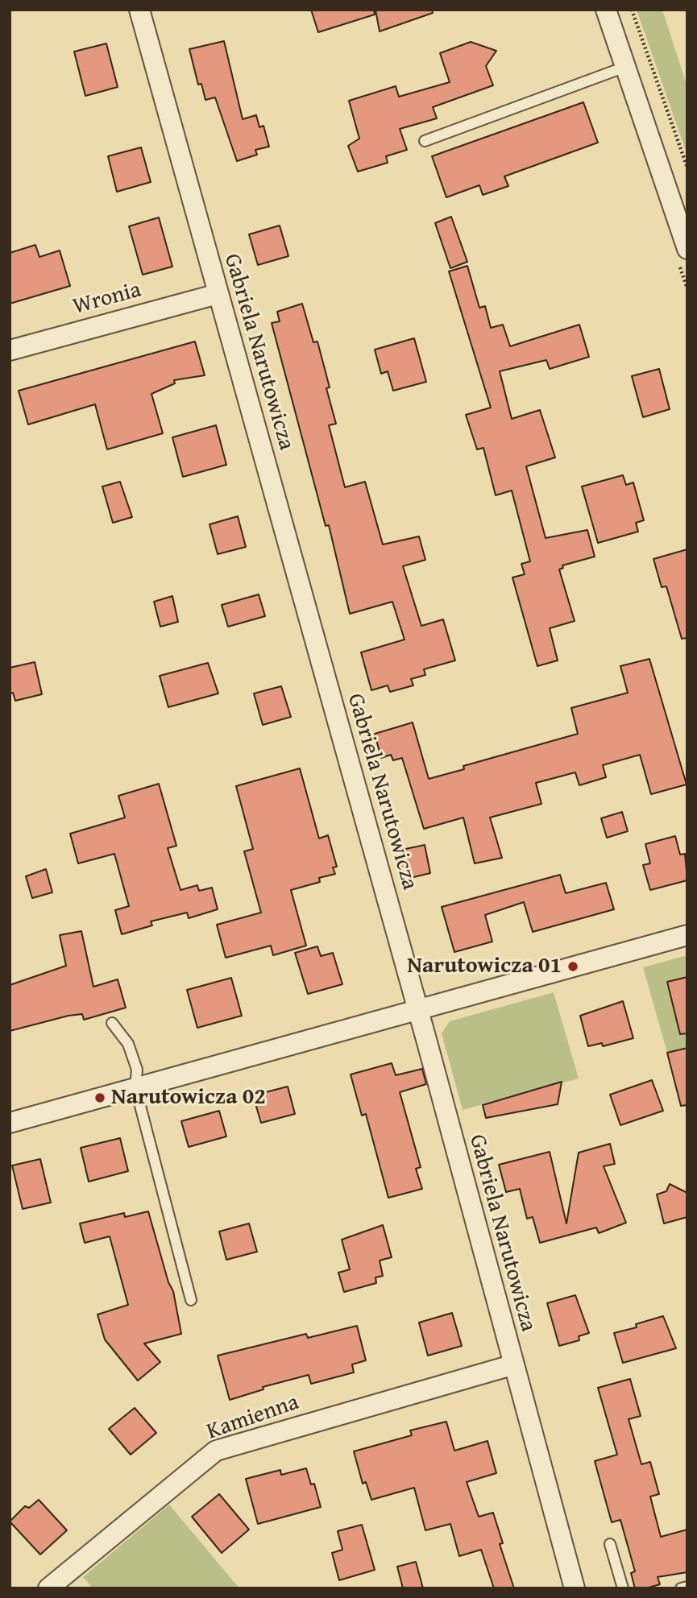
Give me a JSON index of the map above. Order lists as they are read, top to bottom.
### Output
{
  "streets": {
    "street": ["Wronia", "Gabriela Narutowicza", "Kamienna"]
  },
  "crossings": [
    ["Wronia", "Gabriela Narutowicza"],
    ["Gabriela Narutowicza", "Kamienna"]
  ],
  "places": ["Narutowicza 01", "Narutowicza 02"]
}
